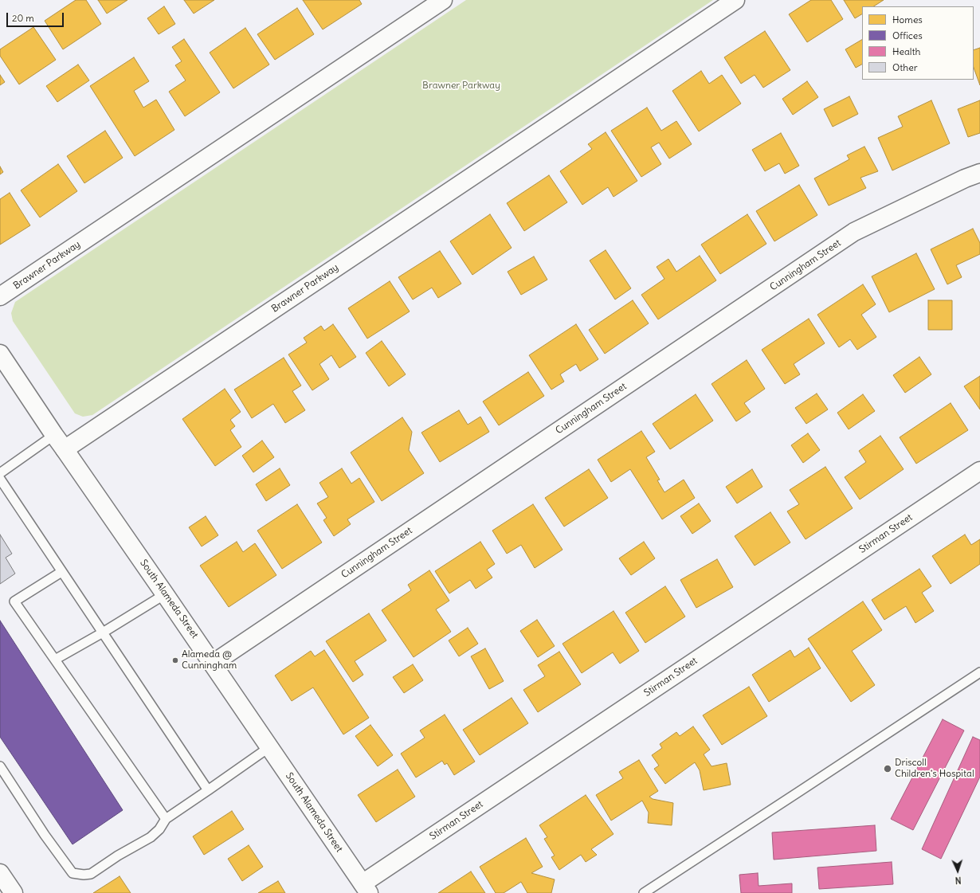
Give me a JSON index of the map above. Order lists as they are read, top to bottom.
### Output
{
  "streets": {
    "street": [
      "Brawner Parkway",
      "Cunningham Street",
      "Stirman Street",
      "South Alameda Street"
    ]
  },
  "crossings": [
    ["Brawner Parkway", "South Alameda Street"],
    ["Cunningham Street", "South Alameda Street"],
    ["Stirman Street", "South Alameda Street"]
  ],
  "parks": ["Brawner Parkway"],
  "places": ["Alameda @ Cunningham", "Driscoll Children's Hospital"],
  "legend": [
    "Homes",
    "Offices",
    "Health",
    "Other"
  ],
  "scale_bar": "20 m",
  "north": "bottom"
}
